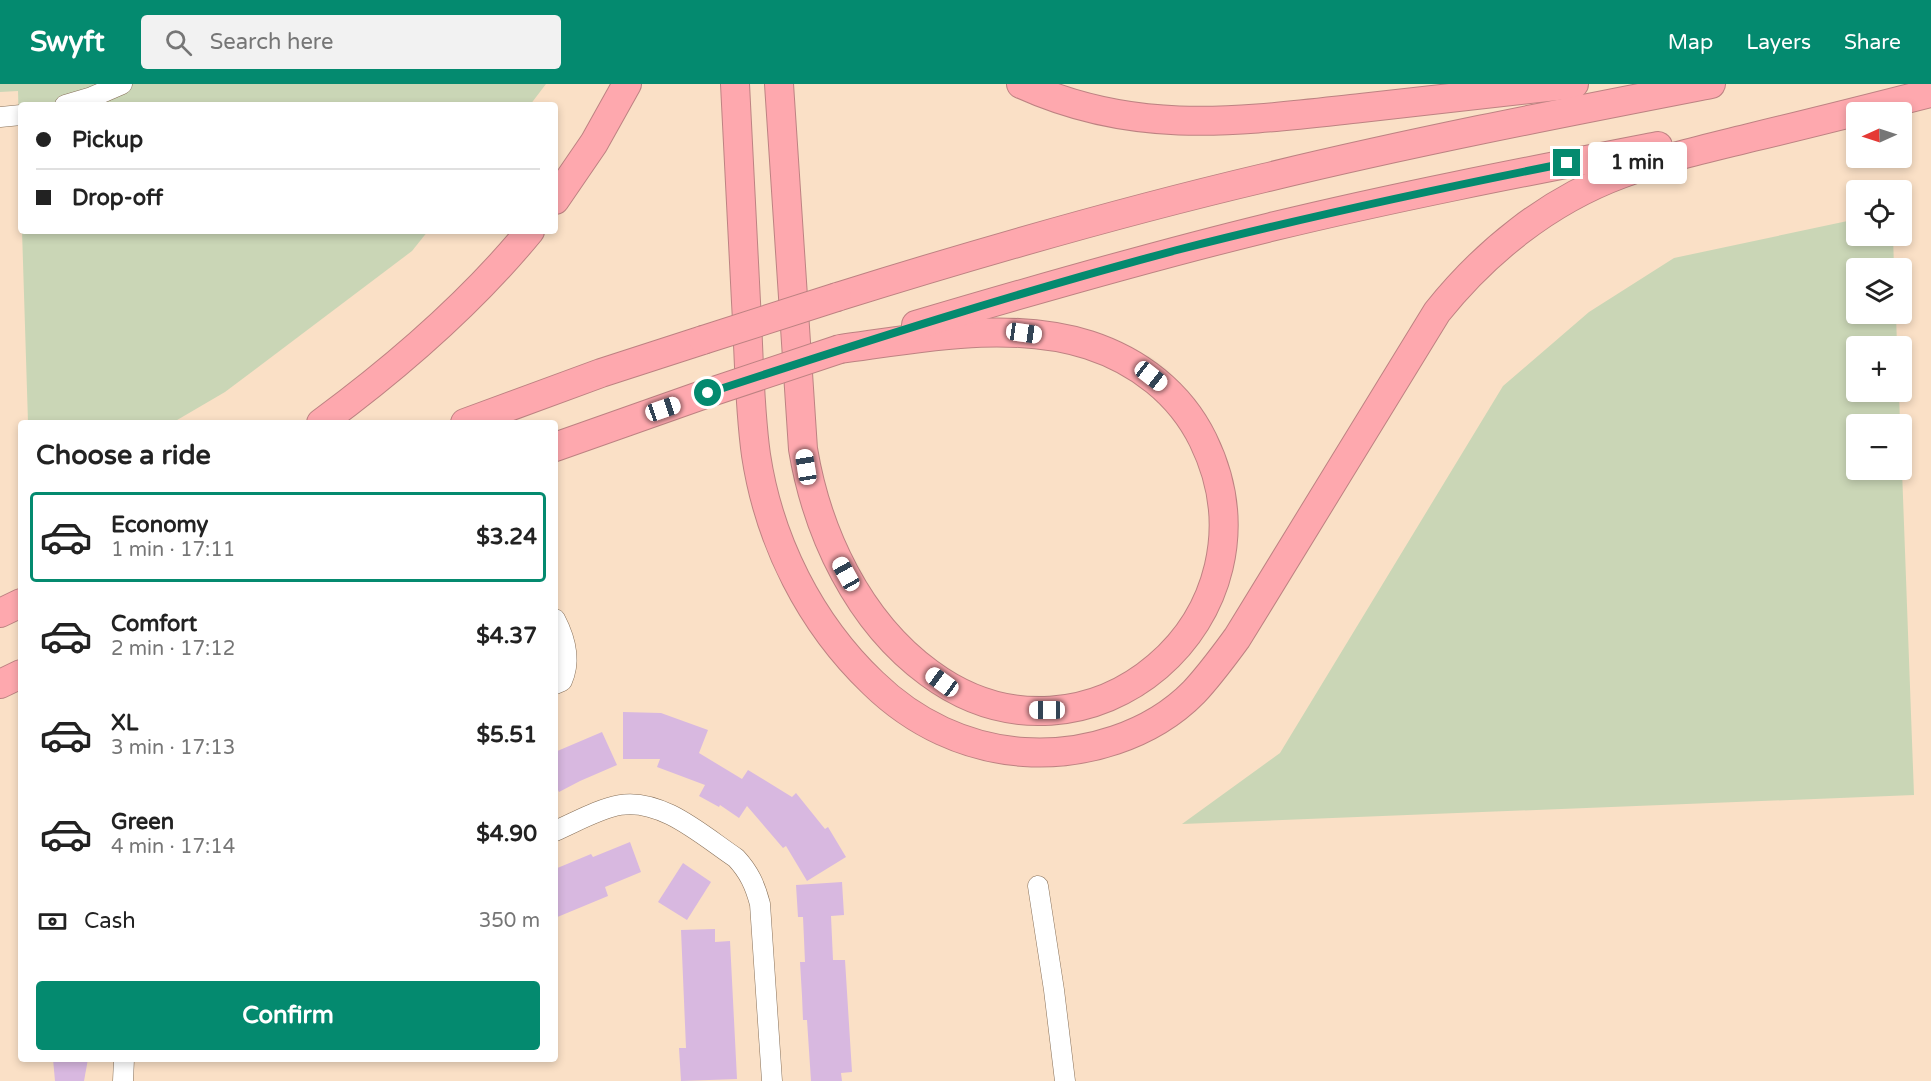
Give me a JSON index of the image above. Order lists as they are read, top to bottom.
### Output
{
  "north": "left",
  "page": {
    "header": "Swyft",
    "search": "Search here",
    "nav": ["Map", "Layers", "Share"],
    "map_buttons": ["+", "−"],
    "banner": ["Pickup", "Drop-off"],
    "bubble": "1 min",
    "heading": "Choose a ride",
    "list": [
      {
        "name": "Economy",
        "note": "1 min · 17:11",
        "value": "$3.24"
      },
      {
        "name": "Comfort",
        "note": "2 min · 17:12",
        "value": "$4.37"
      },
      {
        "name": "XL",
        "note": "3 min · 17:13",
        "value": "$5.51"
      },
      {
        "name": "Green",
        "note": "4 min · 17:14",
        "value": "$4.90"
      }
    ],
    "pay": ["Cash", "350 m"],
    "buttons": "Confirm"
  }
}
